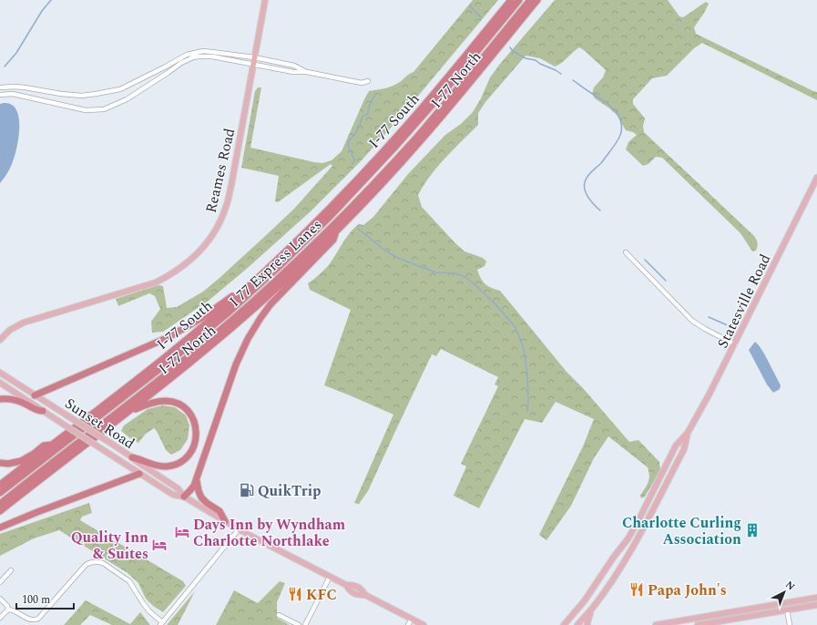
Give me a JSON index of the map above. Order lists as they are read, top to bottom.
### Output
{
  "streets": {
    "highway": ["I-77 North", "I-77 South", "I 77 Express Lanes"],
    "main road": ["Reames Road", "Statesville Road", "Sunset Road"]
  },
  "places": {
    "fuel station": ["QuikTrip"],
    "building": ["Charlotte Curling Association"],
    "hotel": ["Days Inn by Wyndham Charlotte Northlake", "Quality Inn & Suites"],
    "restaurant": ["Papa John's", "KFC"]
  },
  "scale_bar": "100 m",
  "north": "top right"
}
